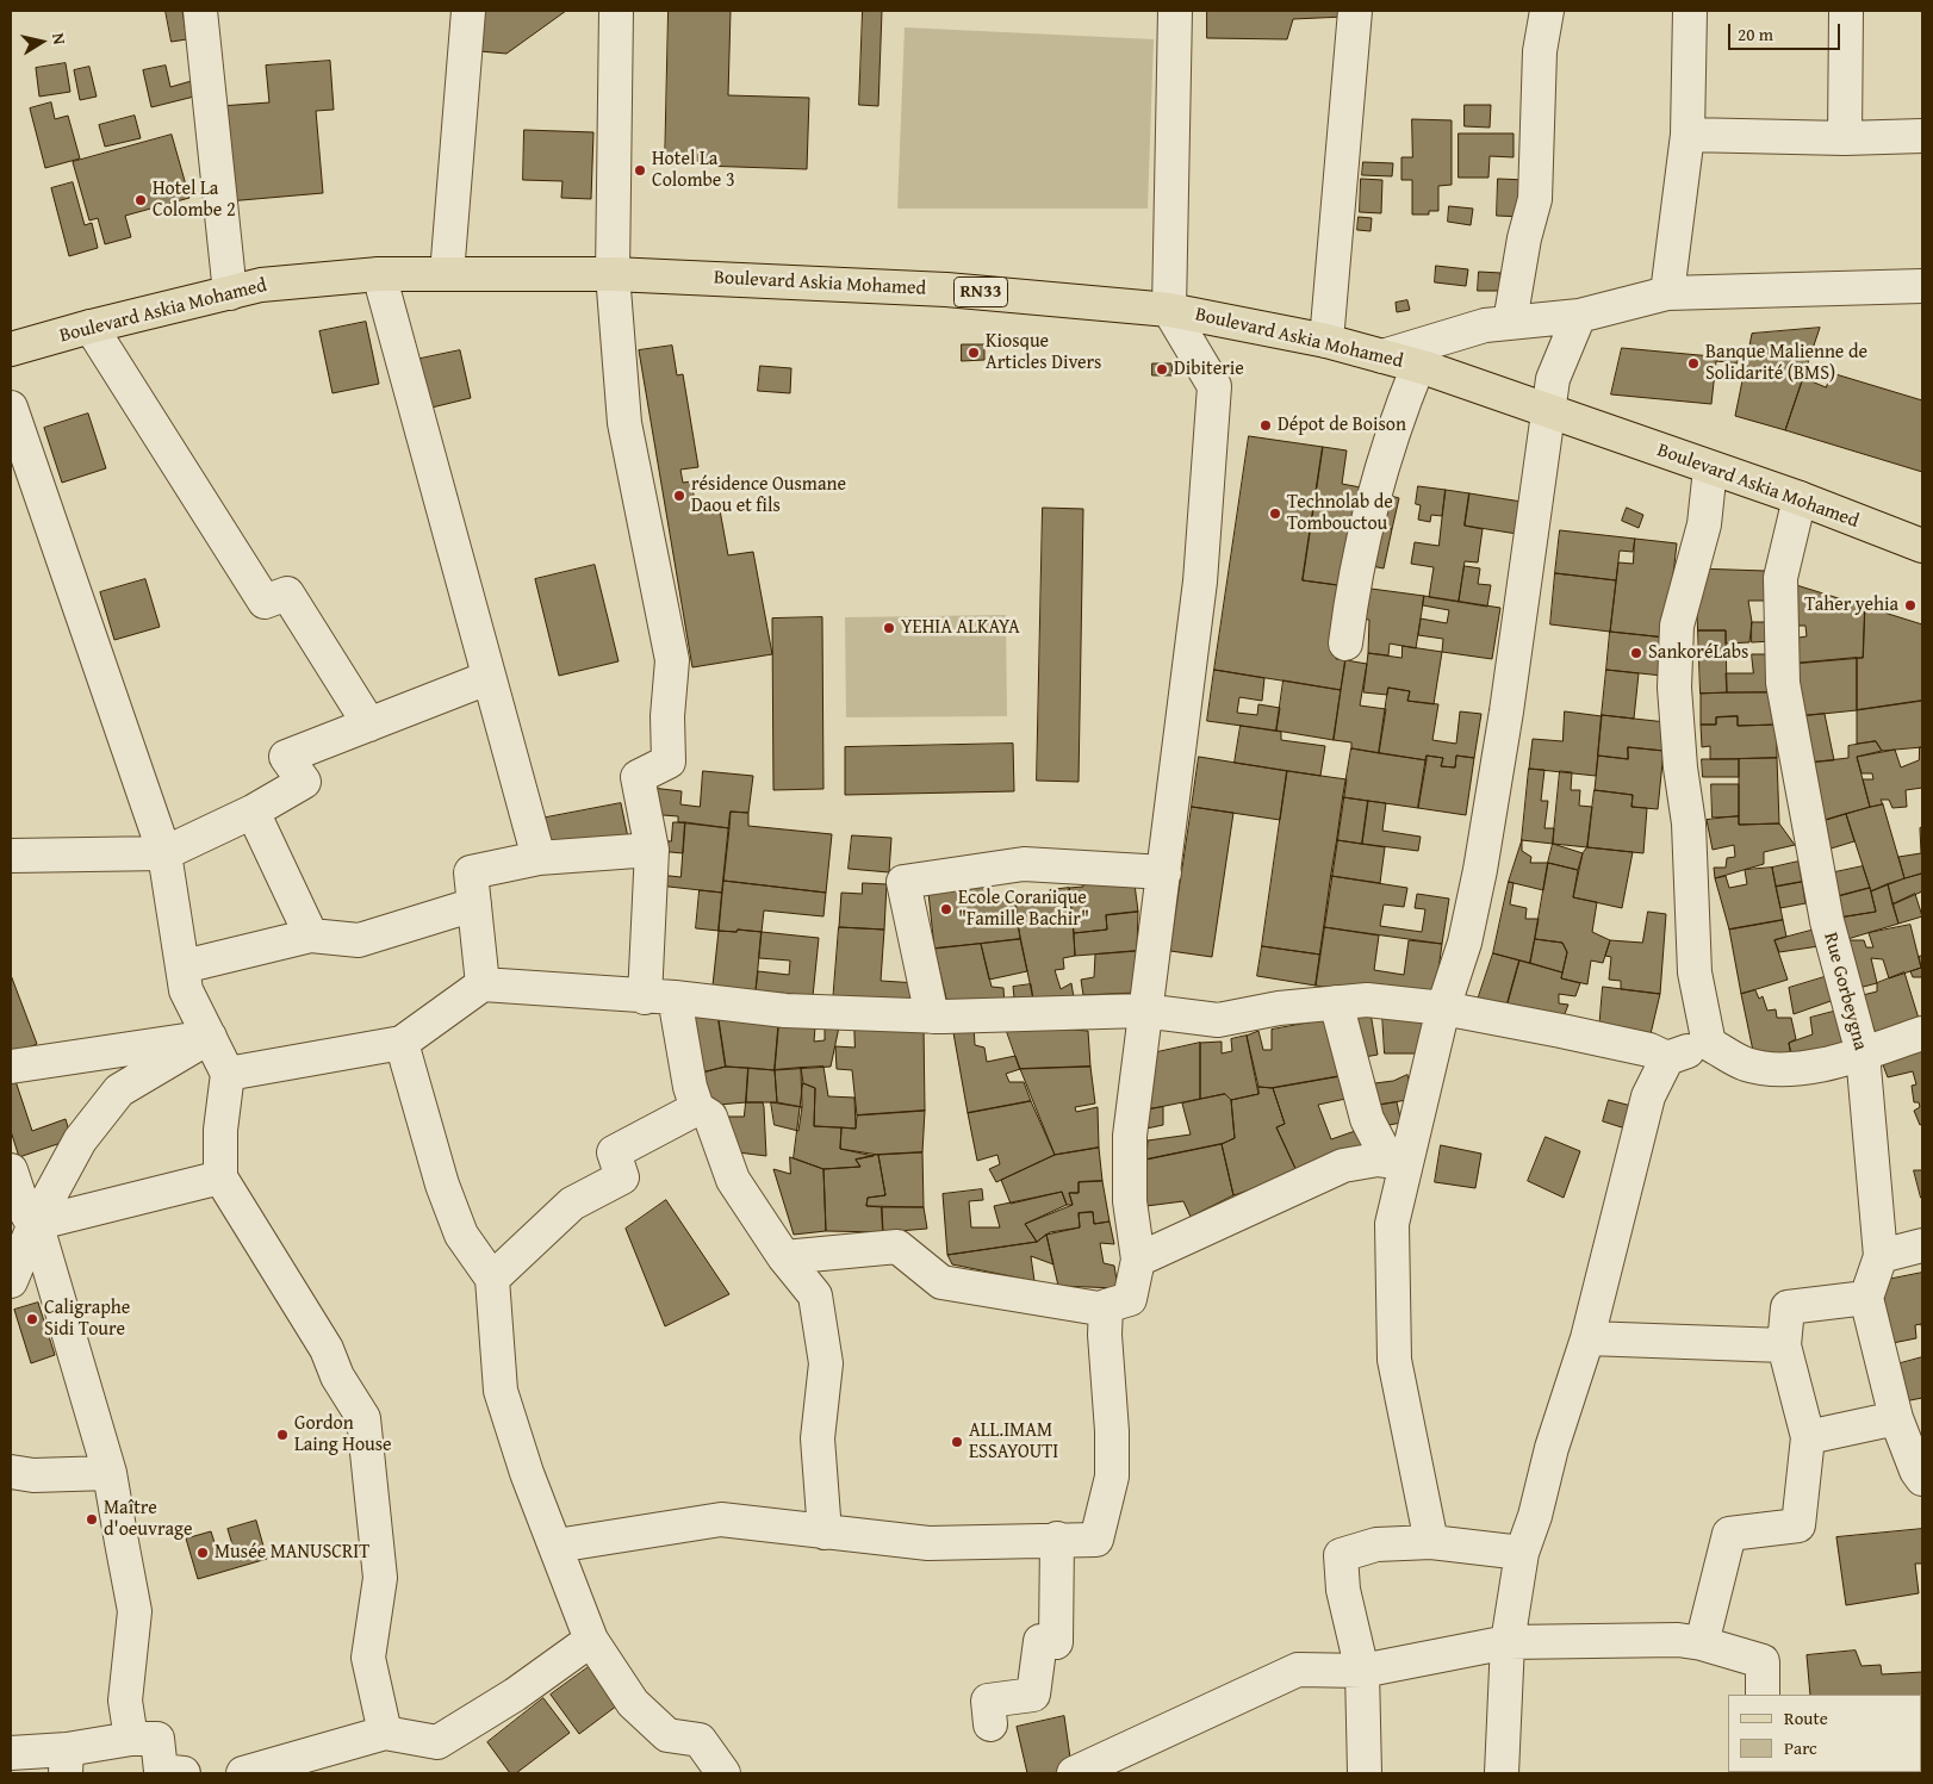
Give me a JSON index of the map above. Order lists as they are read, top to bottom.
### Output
{
  "streets": {
    "main road": ["Boulevard Askia Mohamed", "RN33"],
    "street": ["Rue Gorbeygna"]
  },
  "crossings": [
    ["Boulevard Askia Mohamed", "Rue Gorbeygna"]
  ],
  "places": [
    "Hotel La Colombe 3",
    "Hotel La Colombe 2",
    "Kiosque Articles Divers",
    "Banque Malienne de Solidarité (BMS)",
    "Dibiterie",
    "Dépot de Boison",
    "résidence Ousmane Daou et fils",
    "Technolab de Tombouctou",
    "Taher yehia",
    "YEHIA ALKAYA",
    "SankoréLabs",
    "Ecole Coranique \"Famille Bachir\"",
    "Caligraphe Sidi Toure",
    "Gordon Laing House",
    "ALL.IMAM ESSAYOUTI",
    "Maître d'oeuvrage",
    "Musée MANUSCRIT"
  ],
  "legend": ["Route", "Parc"],
  "scale_bar": "20 m",
  "north": "right"
}
